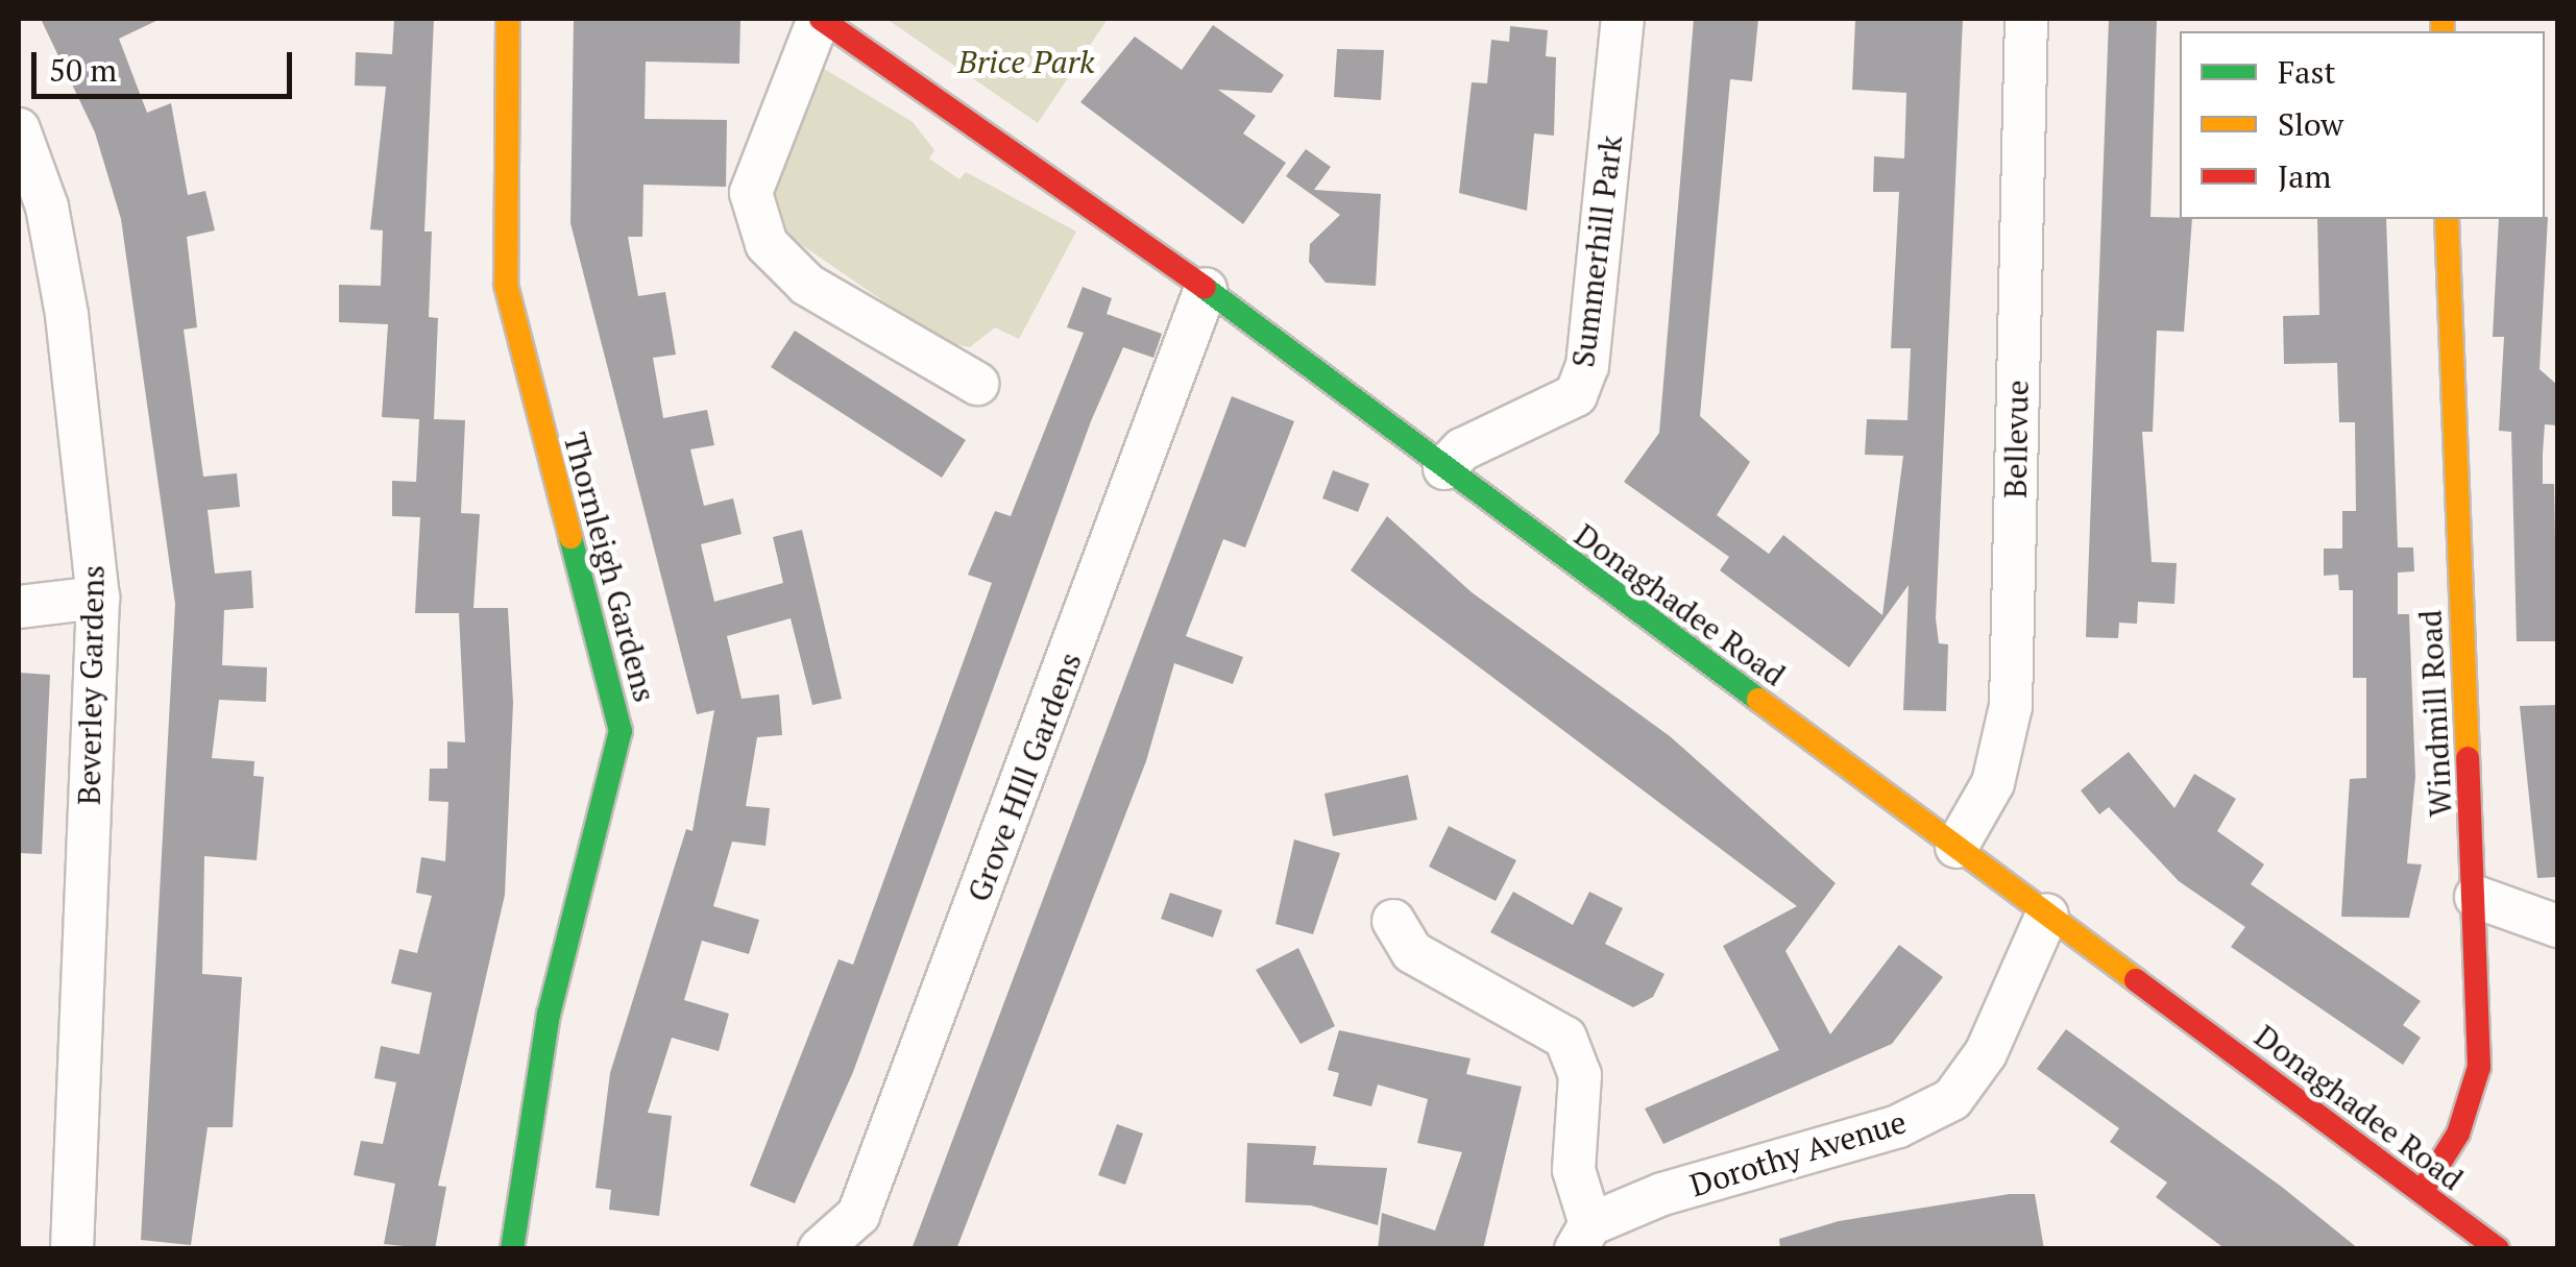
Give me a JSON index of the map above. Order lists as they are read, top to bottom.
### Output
{
  "streets": {
    "street": [
      "Summerhill Park",
      "Bellevue",
      "Thornleigh Gardens",
      "Donaghadee Road",
      "Beverley Gardens",
      "Windmill Road",
      "Grove HIll Gardens",
      "Dorothy Avenue"
    ]
  },
  "crossings": [
    ["Summerhill Park", "Donaghadee Road"],
    ["Bellevue", "Donaghadee Road"],
    ["Donaghadee Road", "Windmill Road"],
    ["Donaghadee Road", "Grove HIll Gardens"],
    ["Donaghadee Road", "Dorothy Avenue"]
  ],
  "parks": ["Brice Park"],
  "legend": ["Fast", "Slow", "Jam"],
  "scale_bar": "50 m"
}
